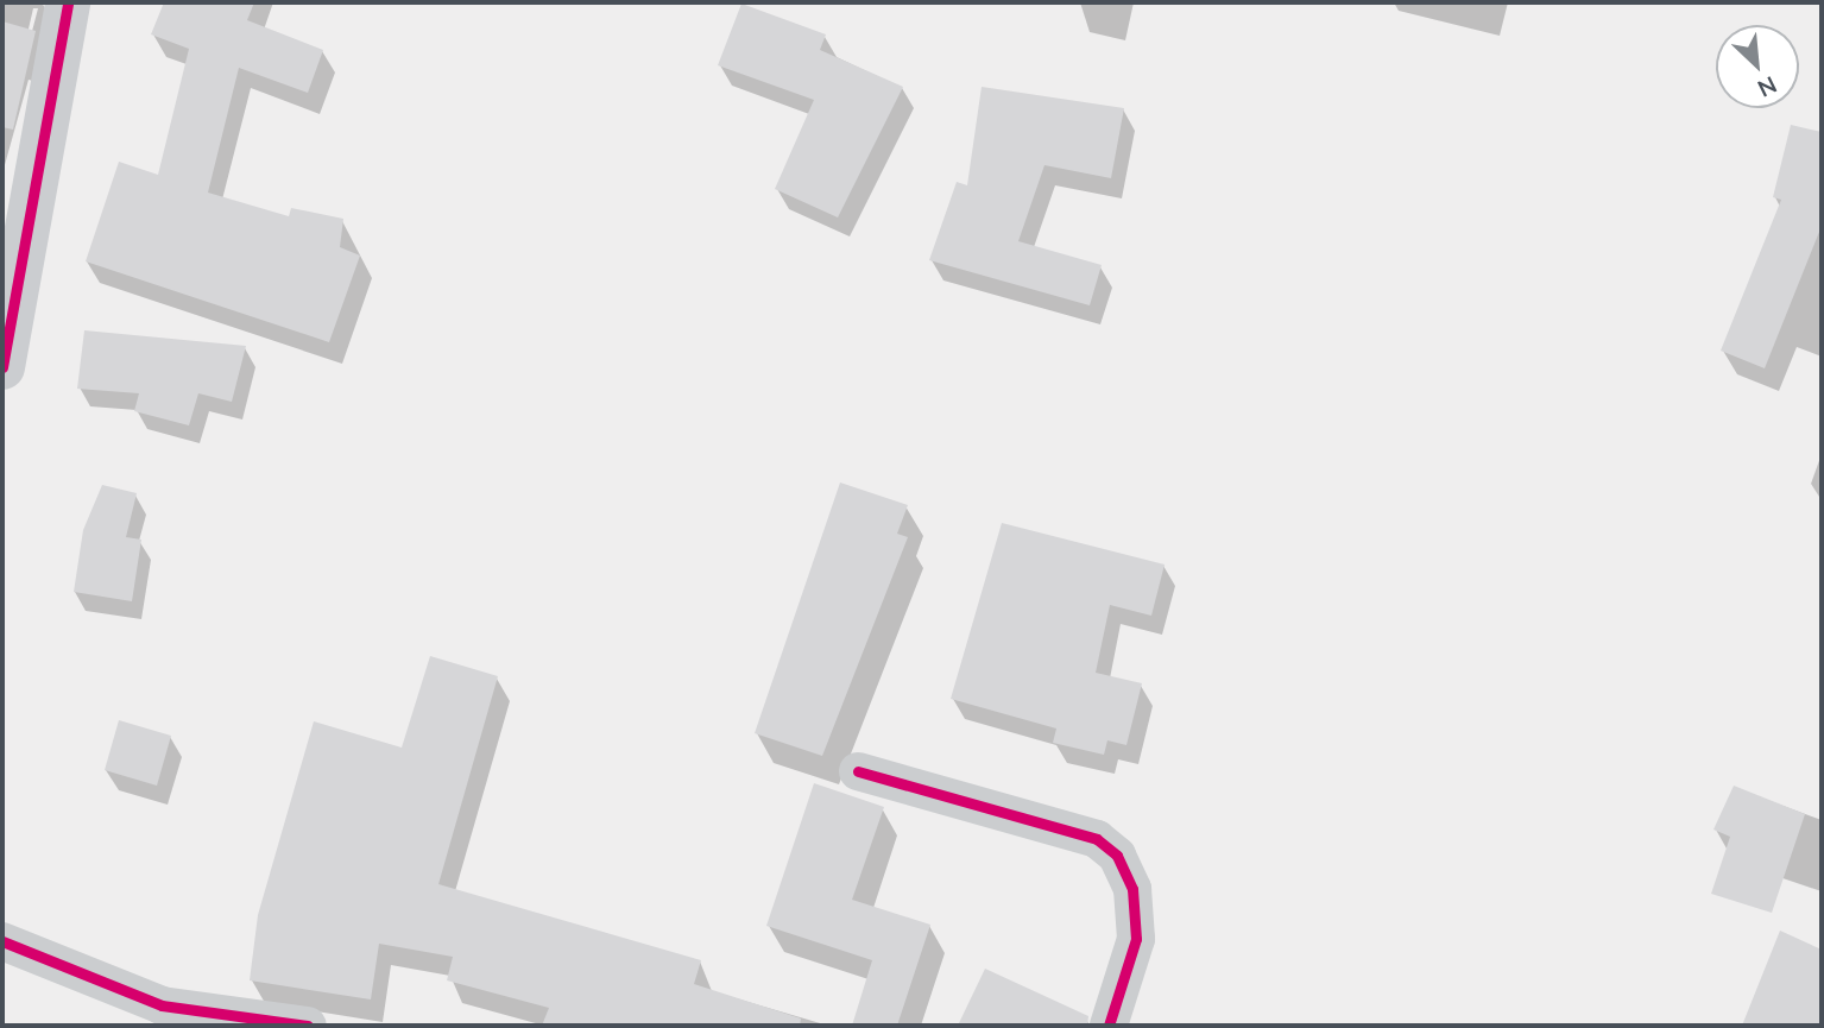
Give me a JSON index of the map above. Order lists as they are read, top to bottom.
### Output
{
  "north": "bottom right"
}
